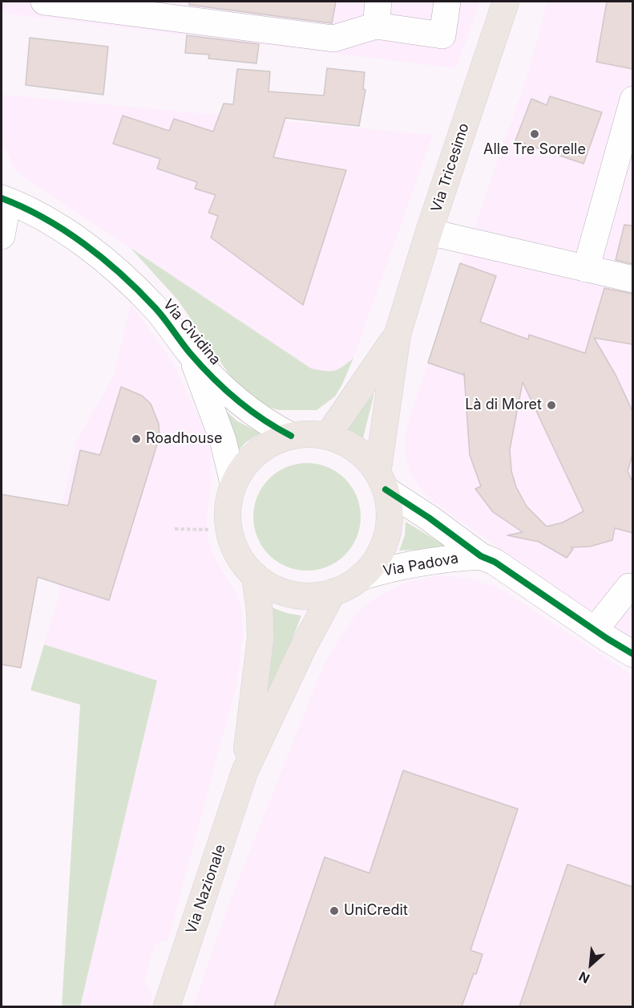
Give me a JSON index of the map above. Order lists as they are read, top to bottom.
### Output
{
  "streets": {
    "main road": ["Via Tricesimo", "Via Nazionale"],
    "street": ["Via Cividina", "Via Padova"]
  },
  "crossings": [
    ["Via Tricesimo", "Via Cividina"],
    ["Via Tricesimo", "Via Padova"],
    ["Via Tricesimo", "Via Nazionale"],
    ["Via Cividina", "Via Padova"],
    ["Via Cividina", "Via Nazionale"],
    ["Via Padova", "Via Nazionale"]
  ],
  "places": [
    "Alle Tre Sorelle",
    "Là di Moret",
    "Roadhouse",
    "UniCredit"
  ],
  "north": "bottom left"
}
